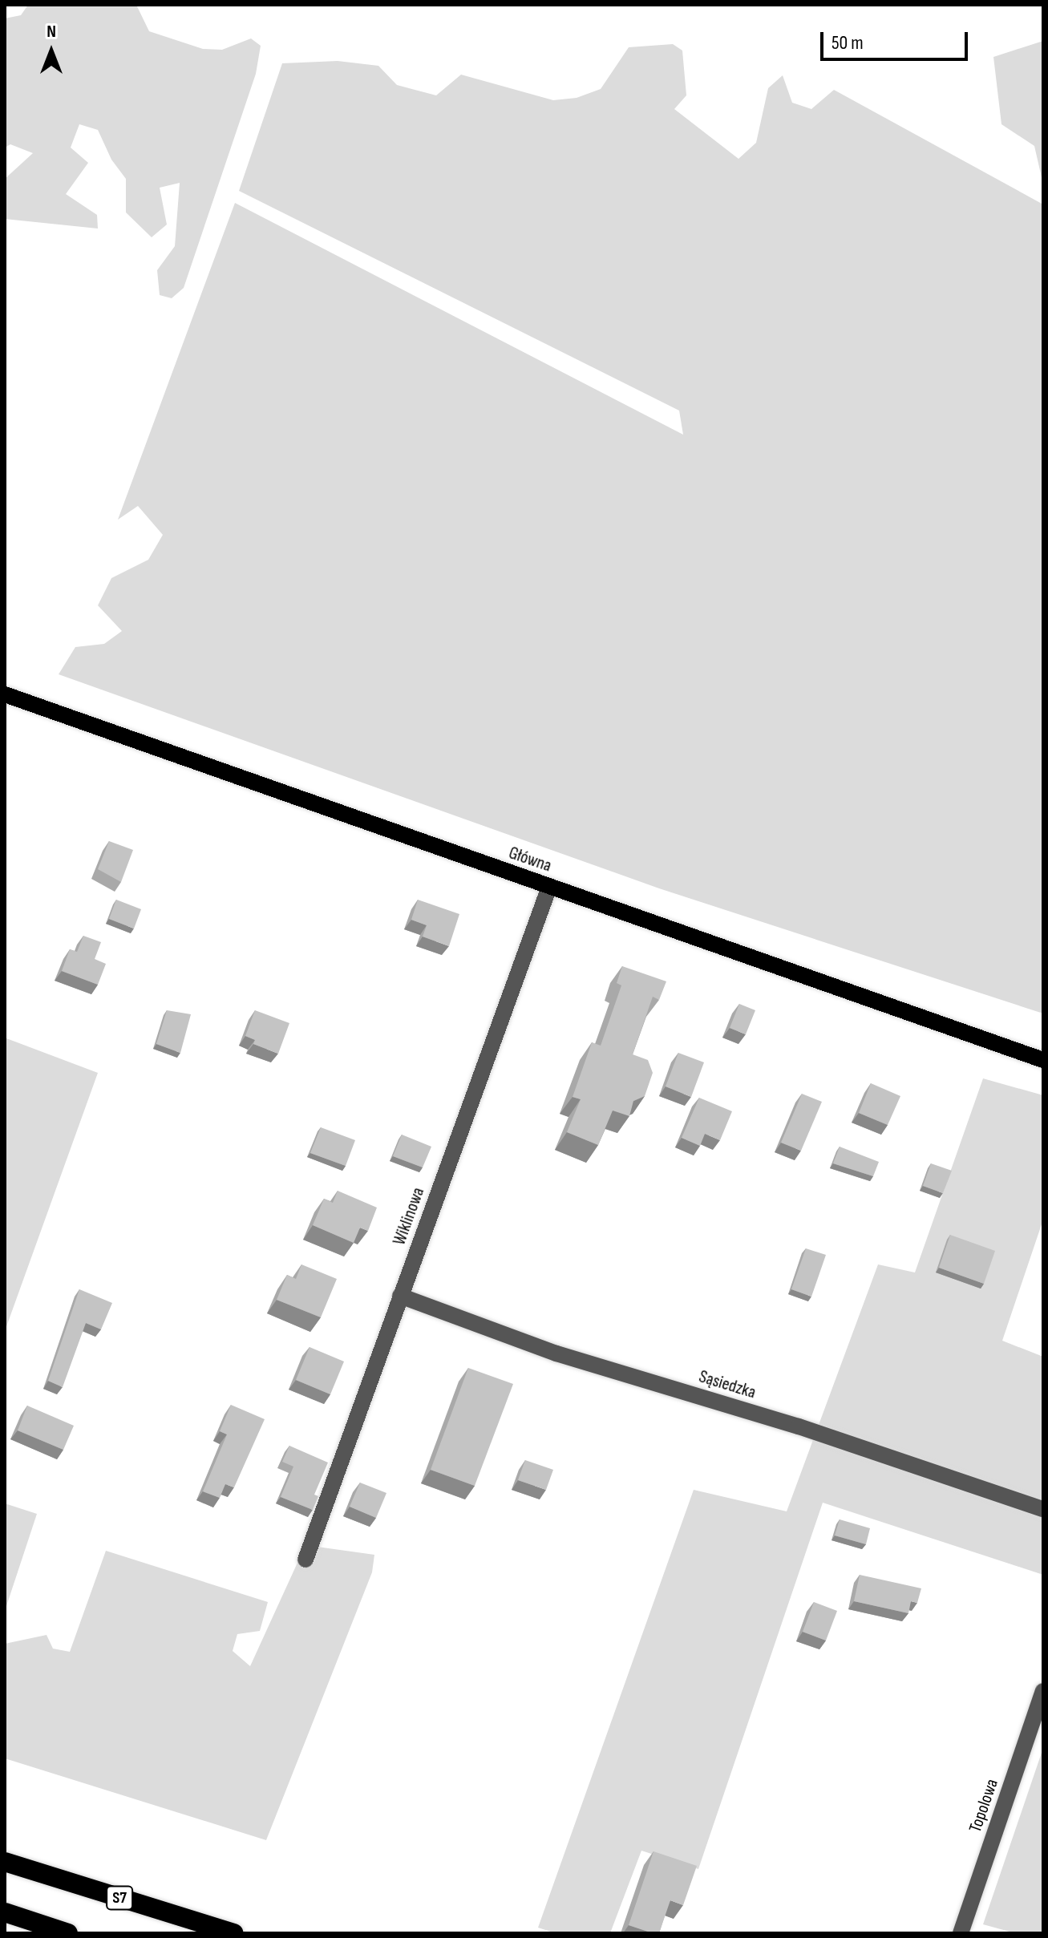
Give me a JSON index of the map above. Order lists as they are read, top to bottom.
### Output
{
  "streets": {
    "highway": ["S7"],
    "main road": ["Główna"],
    "street": ["Wiklinowa", "Sąsiedzka", "Topolowa"]
  },
  "crossings": [
    ["Główna", "Wiklinowa"],
    ["Wiklinowa", "Sąsiedzka"]
  ],
  "scale_bar": "50 m",
  "north": "top"
}
